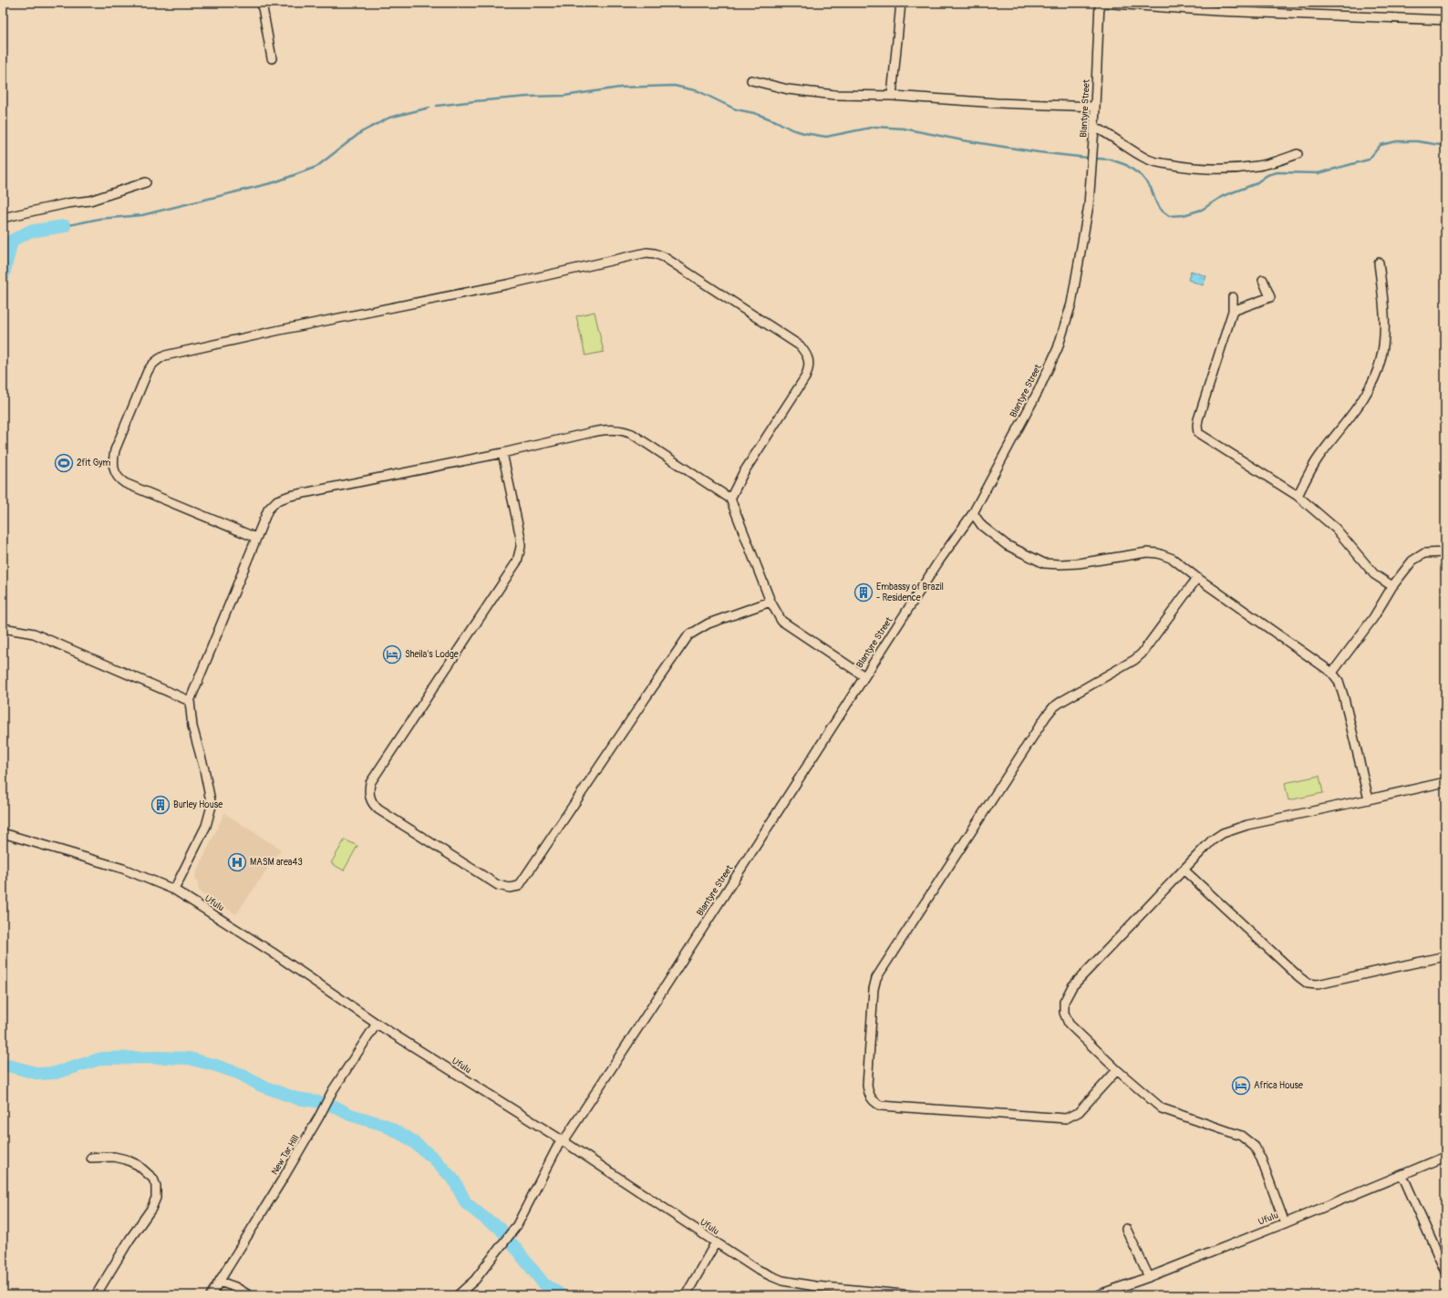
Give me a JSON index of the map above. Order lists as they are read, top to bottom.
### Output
{
  "streets": {
    "street": ["Blantyre Street", "Ufulu", "New Tar Hill"]
  },
  "crossings": [
    ["Blantyre Street", "Ufulu"],
    ["Ufulu", "New Tar Hill"]
  ],
  "places": {
    "sports": ["2fit Gym"],
    "building": ["Embassy of Brazil - Residence", "Burley House"],
    "hotel": ["Sheila's Lodge", "Africa House"],
    "hospital": ["MASM area43"]
  }
}
